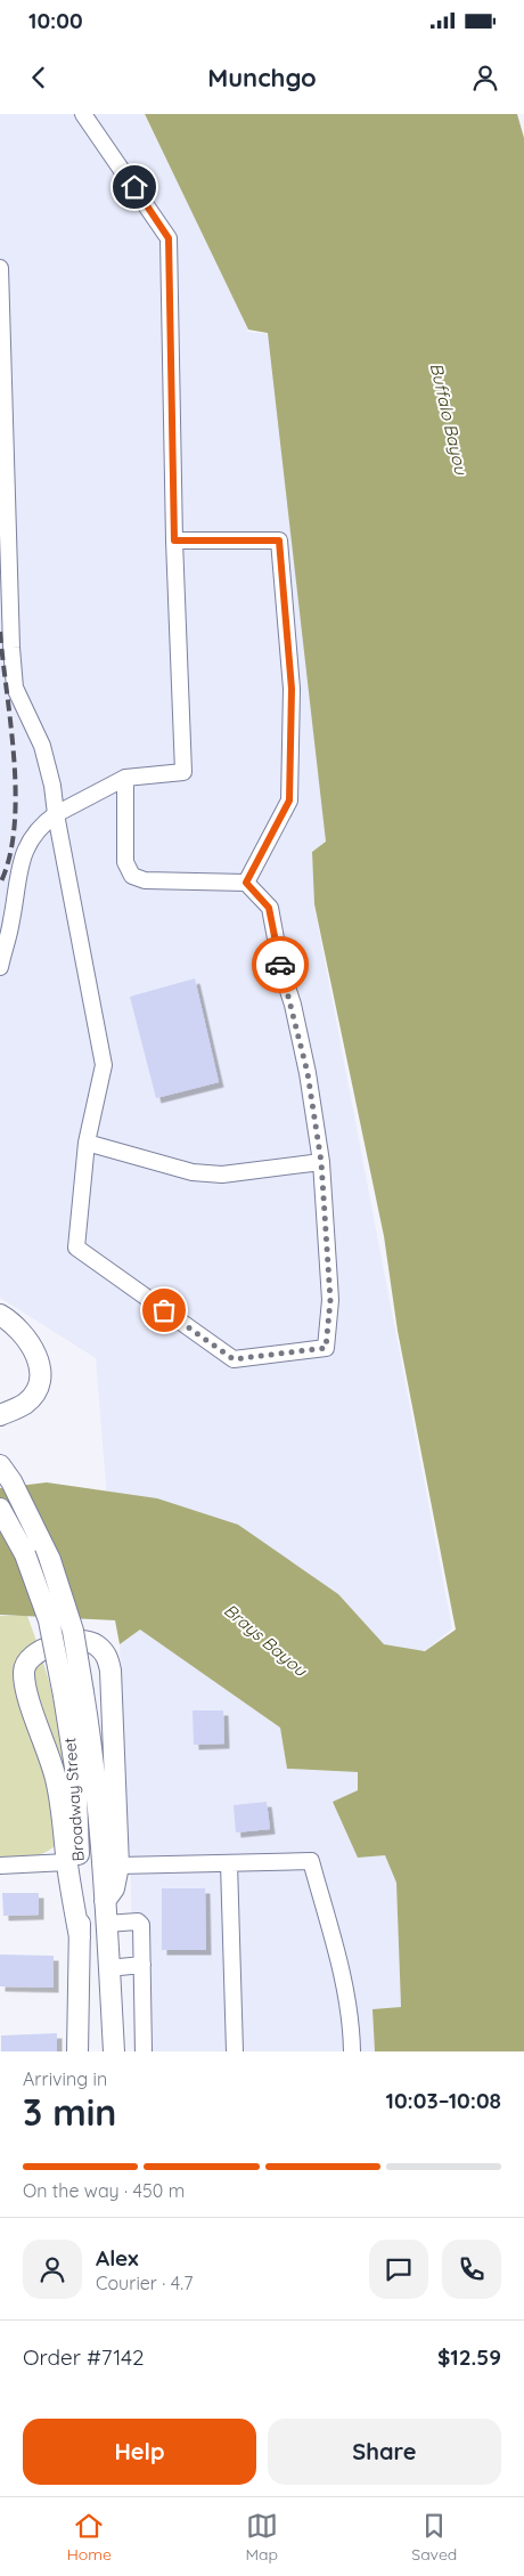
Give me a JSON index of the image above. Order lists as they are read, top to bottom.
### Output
{
  "streets": {
    "main road": ["Broadway Street"]
  },
  "water": ["Buffalo Bayou", "Brays Bayou"],
  "page": {
    "status": "10:00",
    "header": "Munchgo",
    "heading": ["3 min", "Arriving in", "10:03–10:08"],
    "panel": [
      "Alex",
      "Courier · 4.7",
      "Order #7142",
      "$12.59"
    ],
    "bar": "On the way · 450 m",
    "buttons": ["Help", "Share"],
    "tabs": ["Home", "Map", "Saved"]
  }
}
